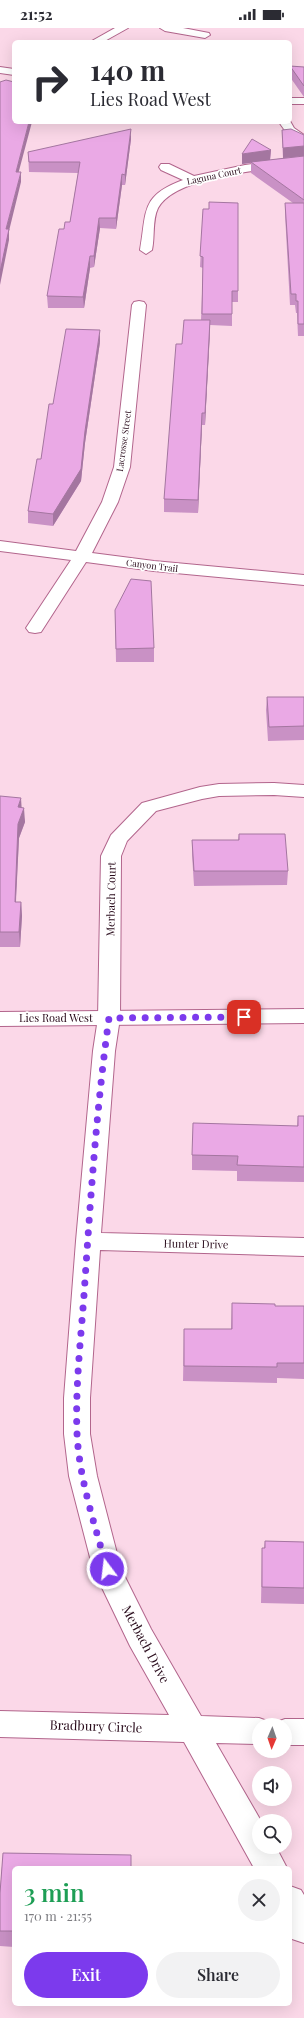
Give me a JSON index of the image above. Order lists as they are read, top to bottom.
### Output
{
  "streets": {
    "street": [
      "Laguna Court",
      "Lacrosse Street",
      "Canyon Trail",
      "Merbach Court",
      "Lies Road West",
      "Hunter Drive",
      "Merbach Drive",
      "Bradbury Circle"
    ]
  },
  "crossings": [
    ["Lacrosse Street", "Canyon Trail"],
    ["Merbach Court", "Lies Road West"],
    ["Merbach Court", "Merbach Drive"],
    ["Lies Road West", "Merbach Drive"],
    ["Hunter Drive", "Merbach Drive"],
    ["Merbach Drive", "Bradbury Circle"]
  ],
  "north": "bottom",
  "page": {
    "status": "21:52",
    "turn": ["140 m", "Lies Road West"],
    "heading": ["3 min", "170 m · 21:55"],
    "buttons": ["Exit", "Share"]
  }
}
